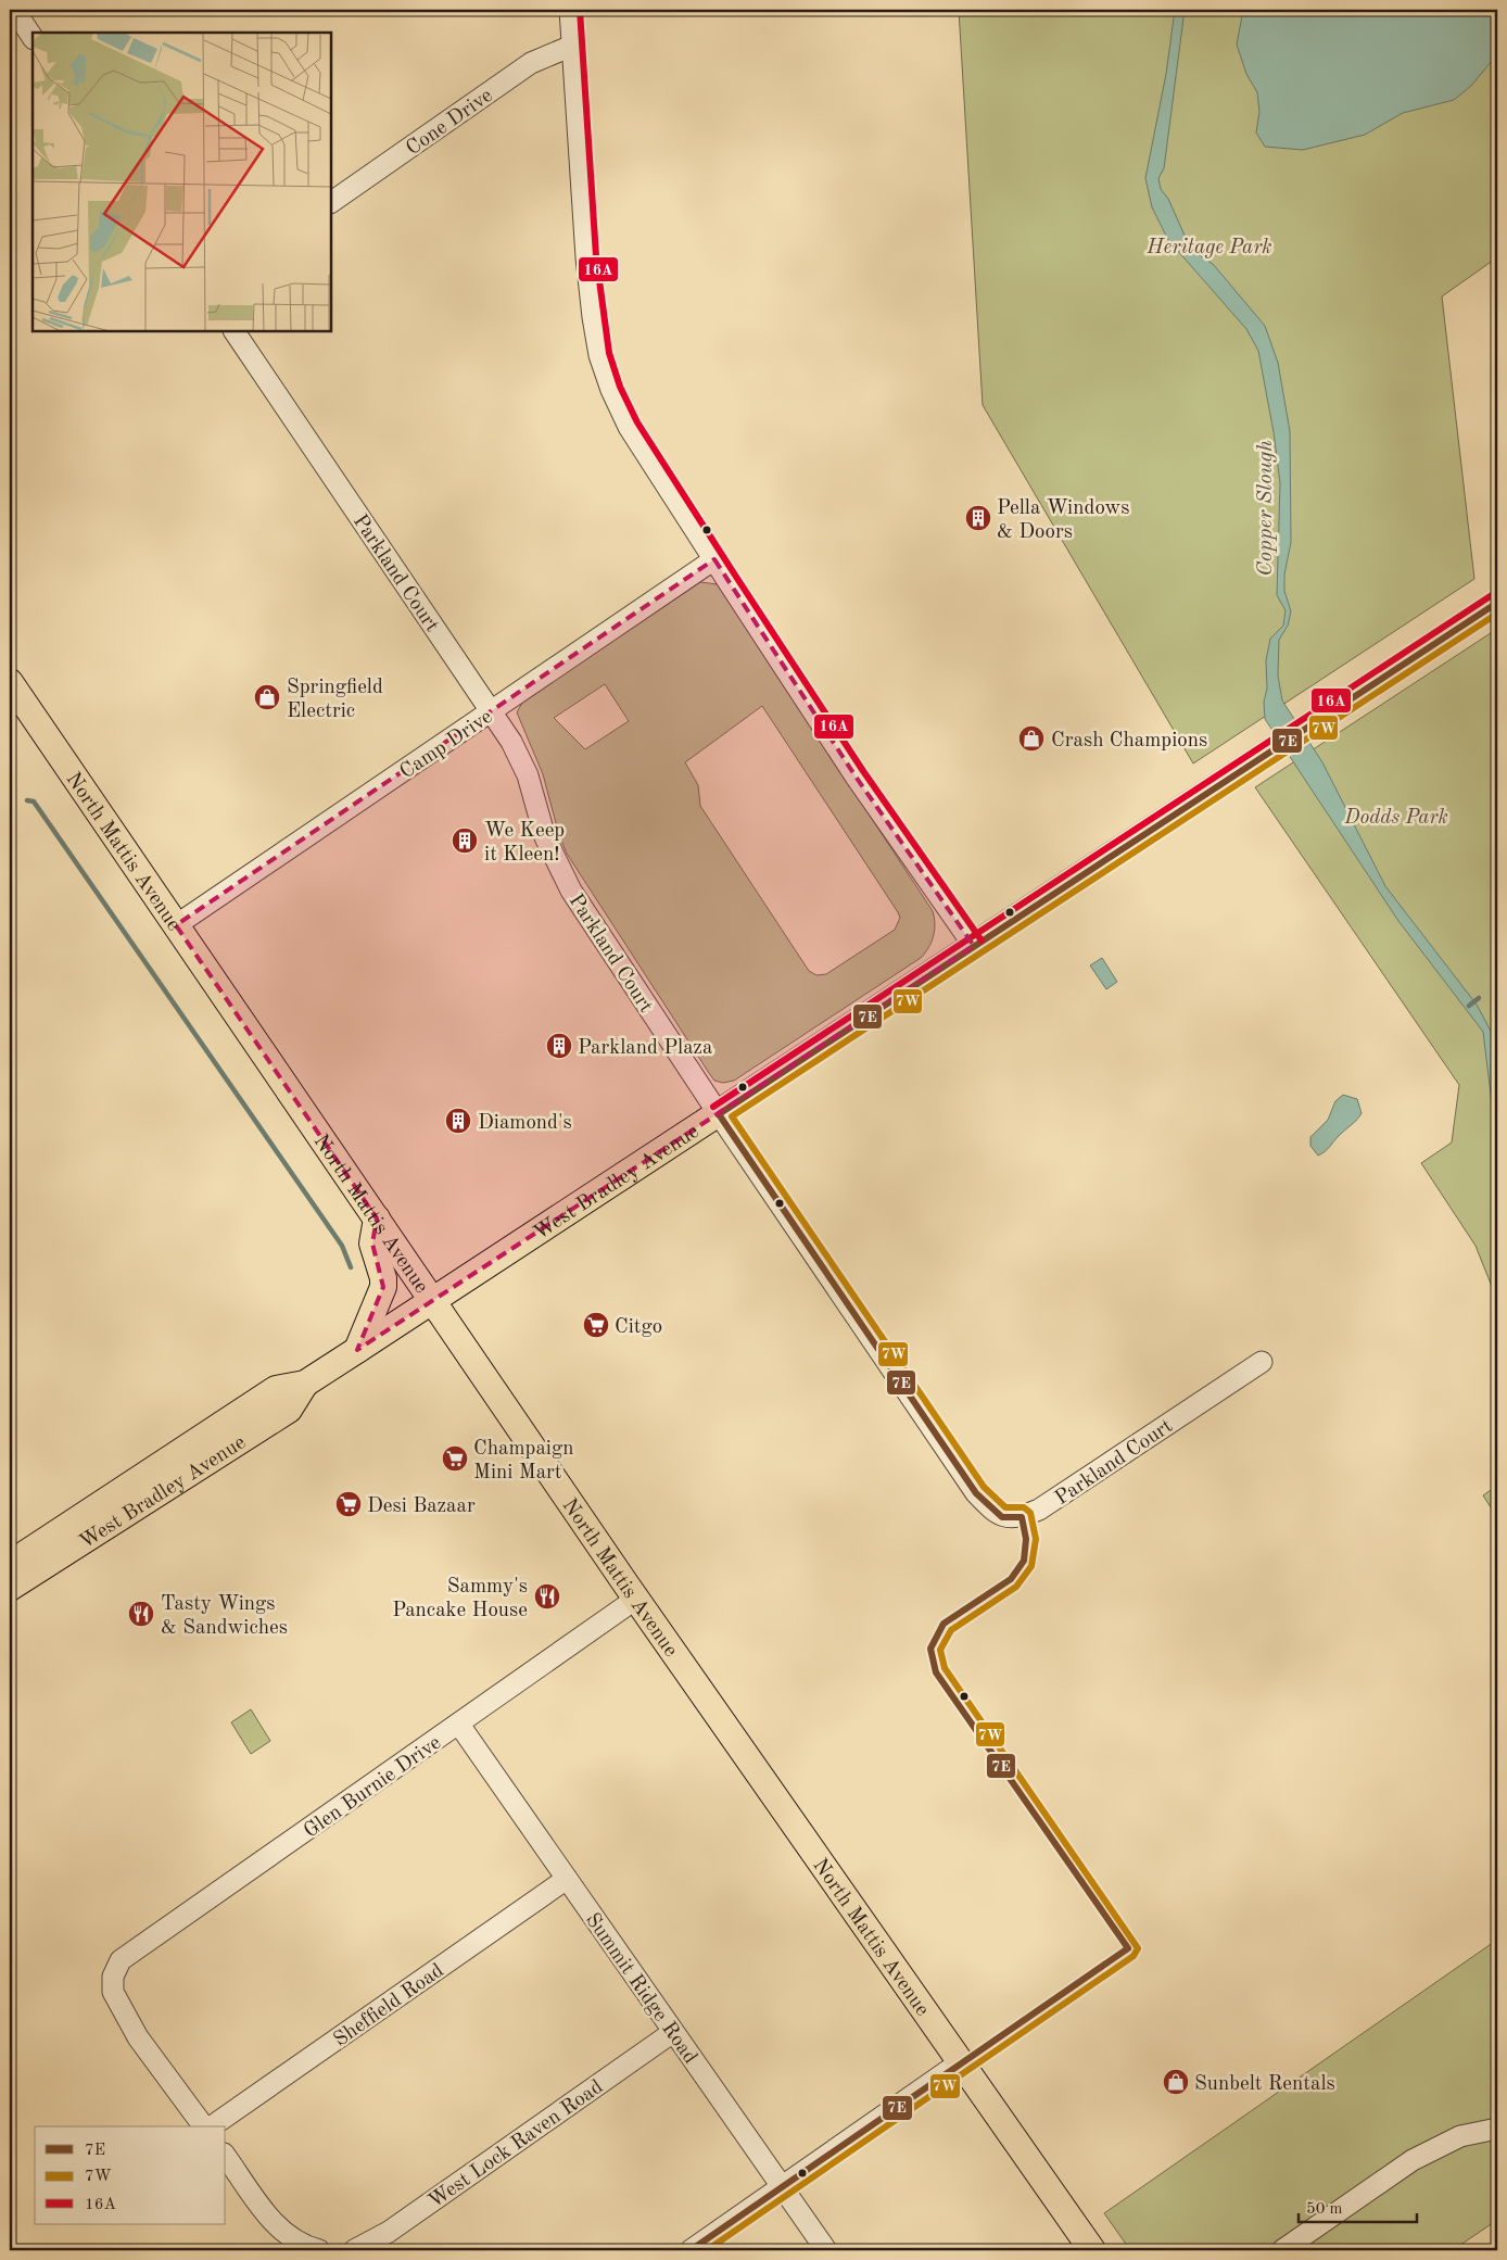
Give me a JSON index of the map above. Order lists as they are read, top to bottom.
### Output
{
  "streets": {
    "main road": ["North Mattis Avenue", "West Bradley Avenue"],
    "street": [
      "Cone Drive",
      "Parkland Court",
      "Camp Drive",
      "Glen Burnie Drive",
      "Summit Ridge Road",
      "Sheffield Road",
      "West Lock Raven Road"
    ]
  },
  "crossings": [
    ["Parkland Court", "Camp Drive"],
    ["Parkland Court", "West Bradley Avenue"],
    ["Camp Drive", "North Mattis Avenue"],
    ["North Mattis Avenue", "West Bradley Avenue"],
    ["North Mattis Avenue", "Glen Burnie Drive"],
    ["Glen Burnie Drive", "Summit Ridge Road"],
    ["Summit Ridge Road", "Sheffield Road"],
    ["Summit Ridge Road", "West Lock Raven Road"]
  ],
  "water": ["Copper Slough"],
  "parks": ["Heritage Park", "Dodds Park"],
  "places": {
    "building": [
      "Pella Windows & Doors",
      "We Keep it Kleen!",
      "Parkland Plaza",
      "Diamond's"
    ],
    "shop": ["Springfield Electric", "Crash Champions", "Sunbelt Rentals"],
    "supermarket": ["Citgo", "Champaign Mini Mart", "Desi Bazaar"],
    "restaurant": ["Sammy's Pancake House", "Tasty Wings & Sandwiches"]
  },
  "lines": ["transit line 16A", "transit line 7E", "transit line 7W"],
  "legend": ["7E", "7W", "16A"],
  "scale_bar": "50 m"
}
